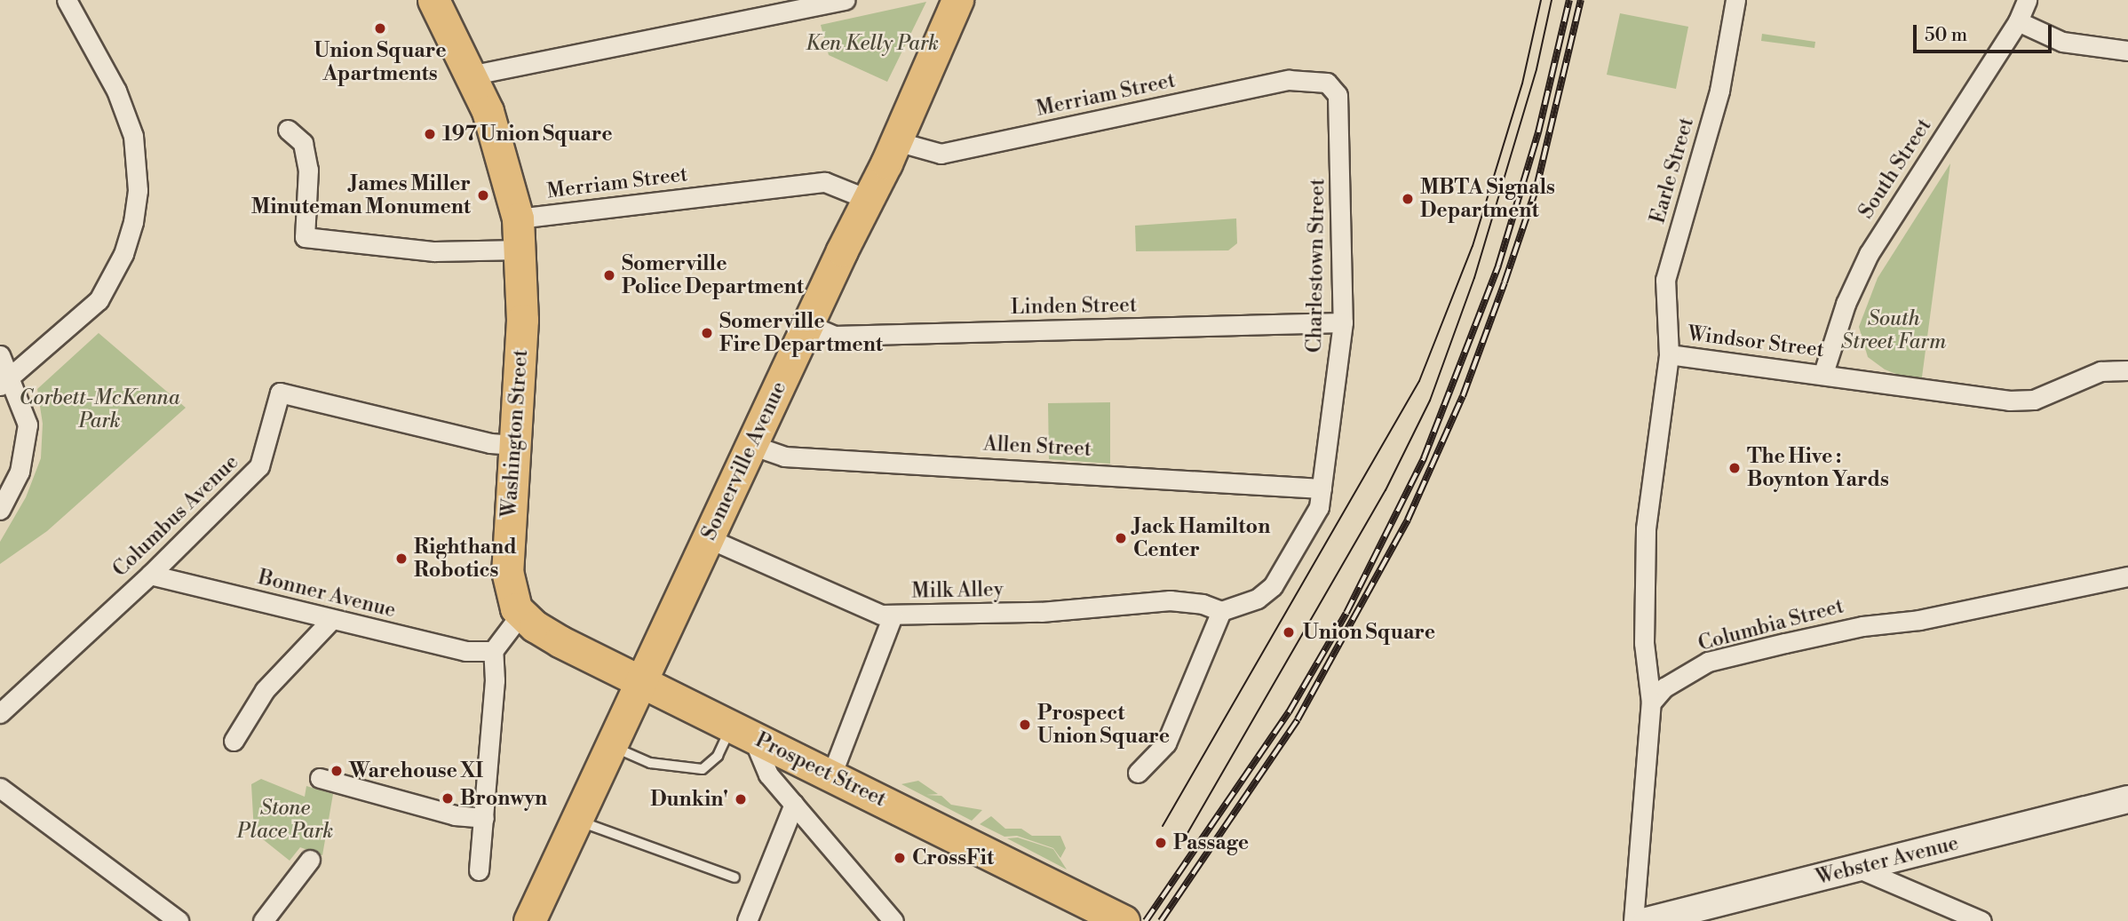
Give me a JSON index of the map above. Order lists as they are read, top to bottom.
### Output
{
  "streets": {
    "main road": [
      "Washington Street",
      "Somerville Avenue",
      "Prospect Street",
      "Webster Avenue"
    ],
    "street": [
      "Merriam Street",
      "South Street",
      "Earle Street",
      "Charlestown Street",
      "Linden Street",
      "Windsor Street",
      "Allen Street",
      "Columbus Avenue",
      "Milk Alley",
      "Bonner Avenue",
      "Columbia Street"
    ]
  },
  "crossings": [
    ["Merriam Street", "Charlestown Street"],
    ["Merriam Street", "Washington Street"],
    ["Merriam Street", "Somerville Avenue"],
    ["South Street", "Windsor Street"],
    ["Earle Street", "Windsor Street"],
    ["Earle Street", "Columbia Street"],
    ["Charlestown Street", "Linden Street"],
    ["Charlestown Street", "Allen Street"],
    ["Charlestown Street", "Milk Alley"],
    ["Linden Street", "Somerville Avenue"],
    ["Washington Street", "Columbus Avenue"],
    ["Washington Street", "Prospect Street"],
    ["Allen Street", "Somerville Avenue"],
    ["Somerville Avenue", "Milk Alley"],
    ["Somerville Avenue", "Prospect Street"],
    ["Columbus Avenue", "Bonner Avenue"]
  ],
  "parks": [
    "Ken Kelly Park",
    "South Street Farm",
    "Corbett-McKenna Park",
    "Stone Place Park"
  ],
  "places": [
    "Union Square Apartments",
    "197 Union Square",
    "James Miller Minuteman Monument",
    "MBTA Signals Department",
    "Somerville Police Department",
    "Somerville Fire Department",
    "The Hive : Boynton Yards",
    "Jack Hamilton Center",
    "Righthand Robotics",
    "Union Square",
    "Prospect Union Square",
    "Warehouse XI",
    "Bronwyn",
    "Dunkin'",
    "Passage",
    "CrossFit"
  ],
  "scale_bar": "50 m"
}
